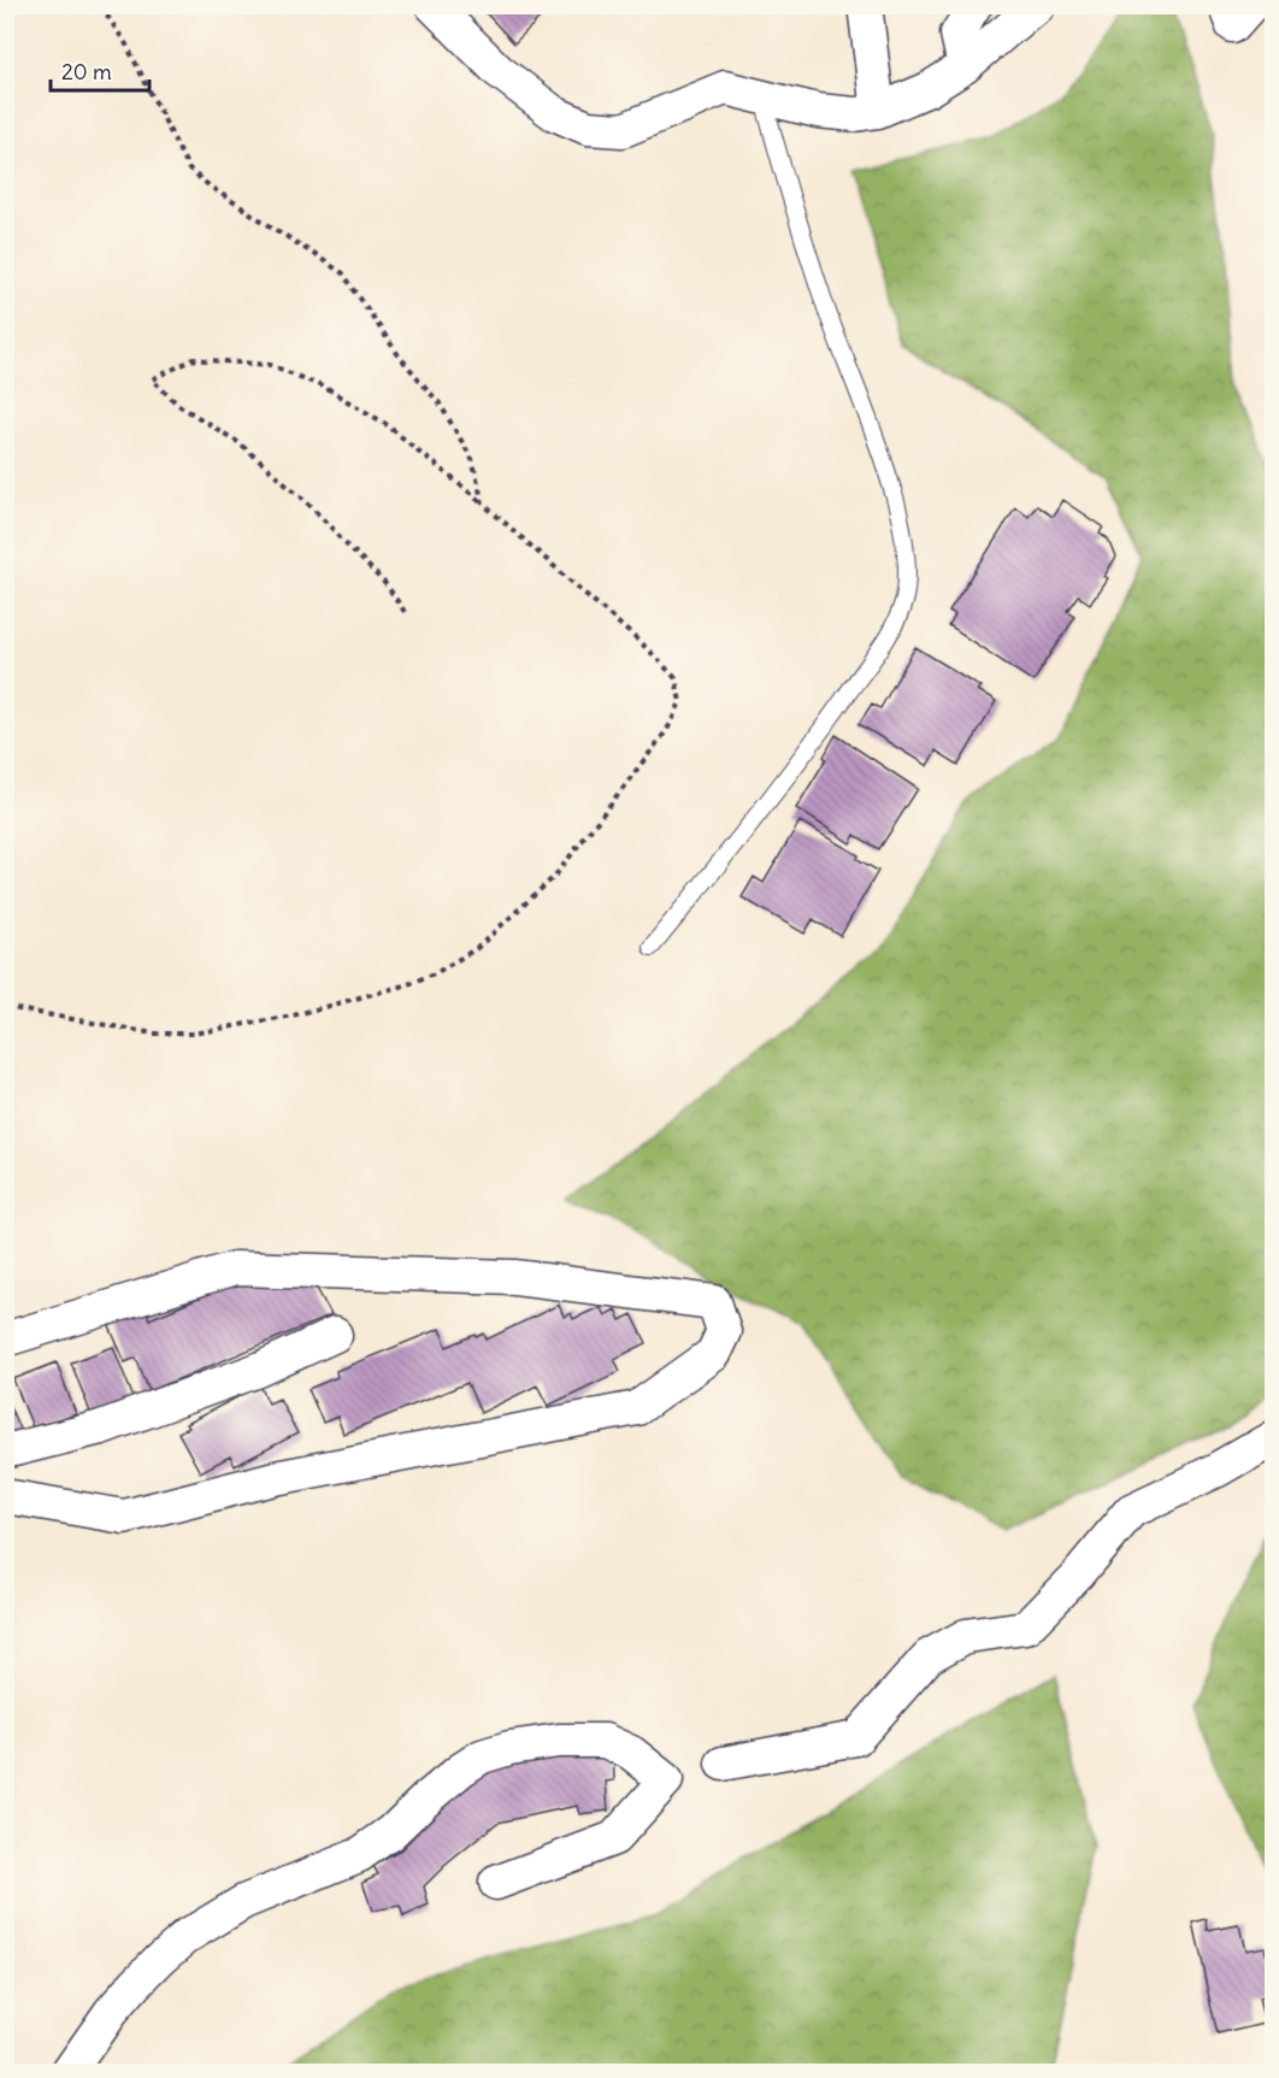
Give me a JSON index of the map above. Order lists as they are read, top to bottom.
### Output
{
  "scale_bar": "20 m"
}
